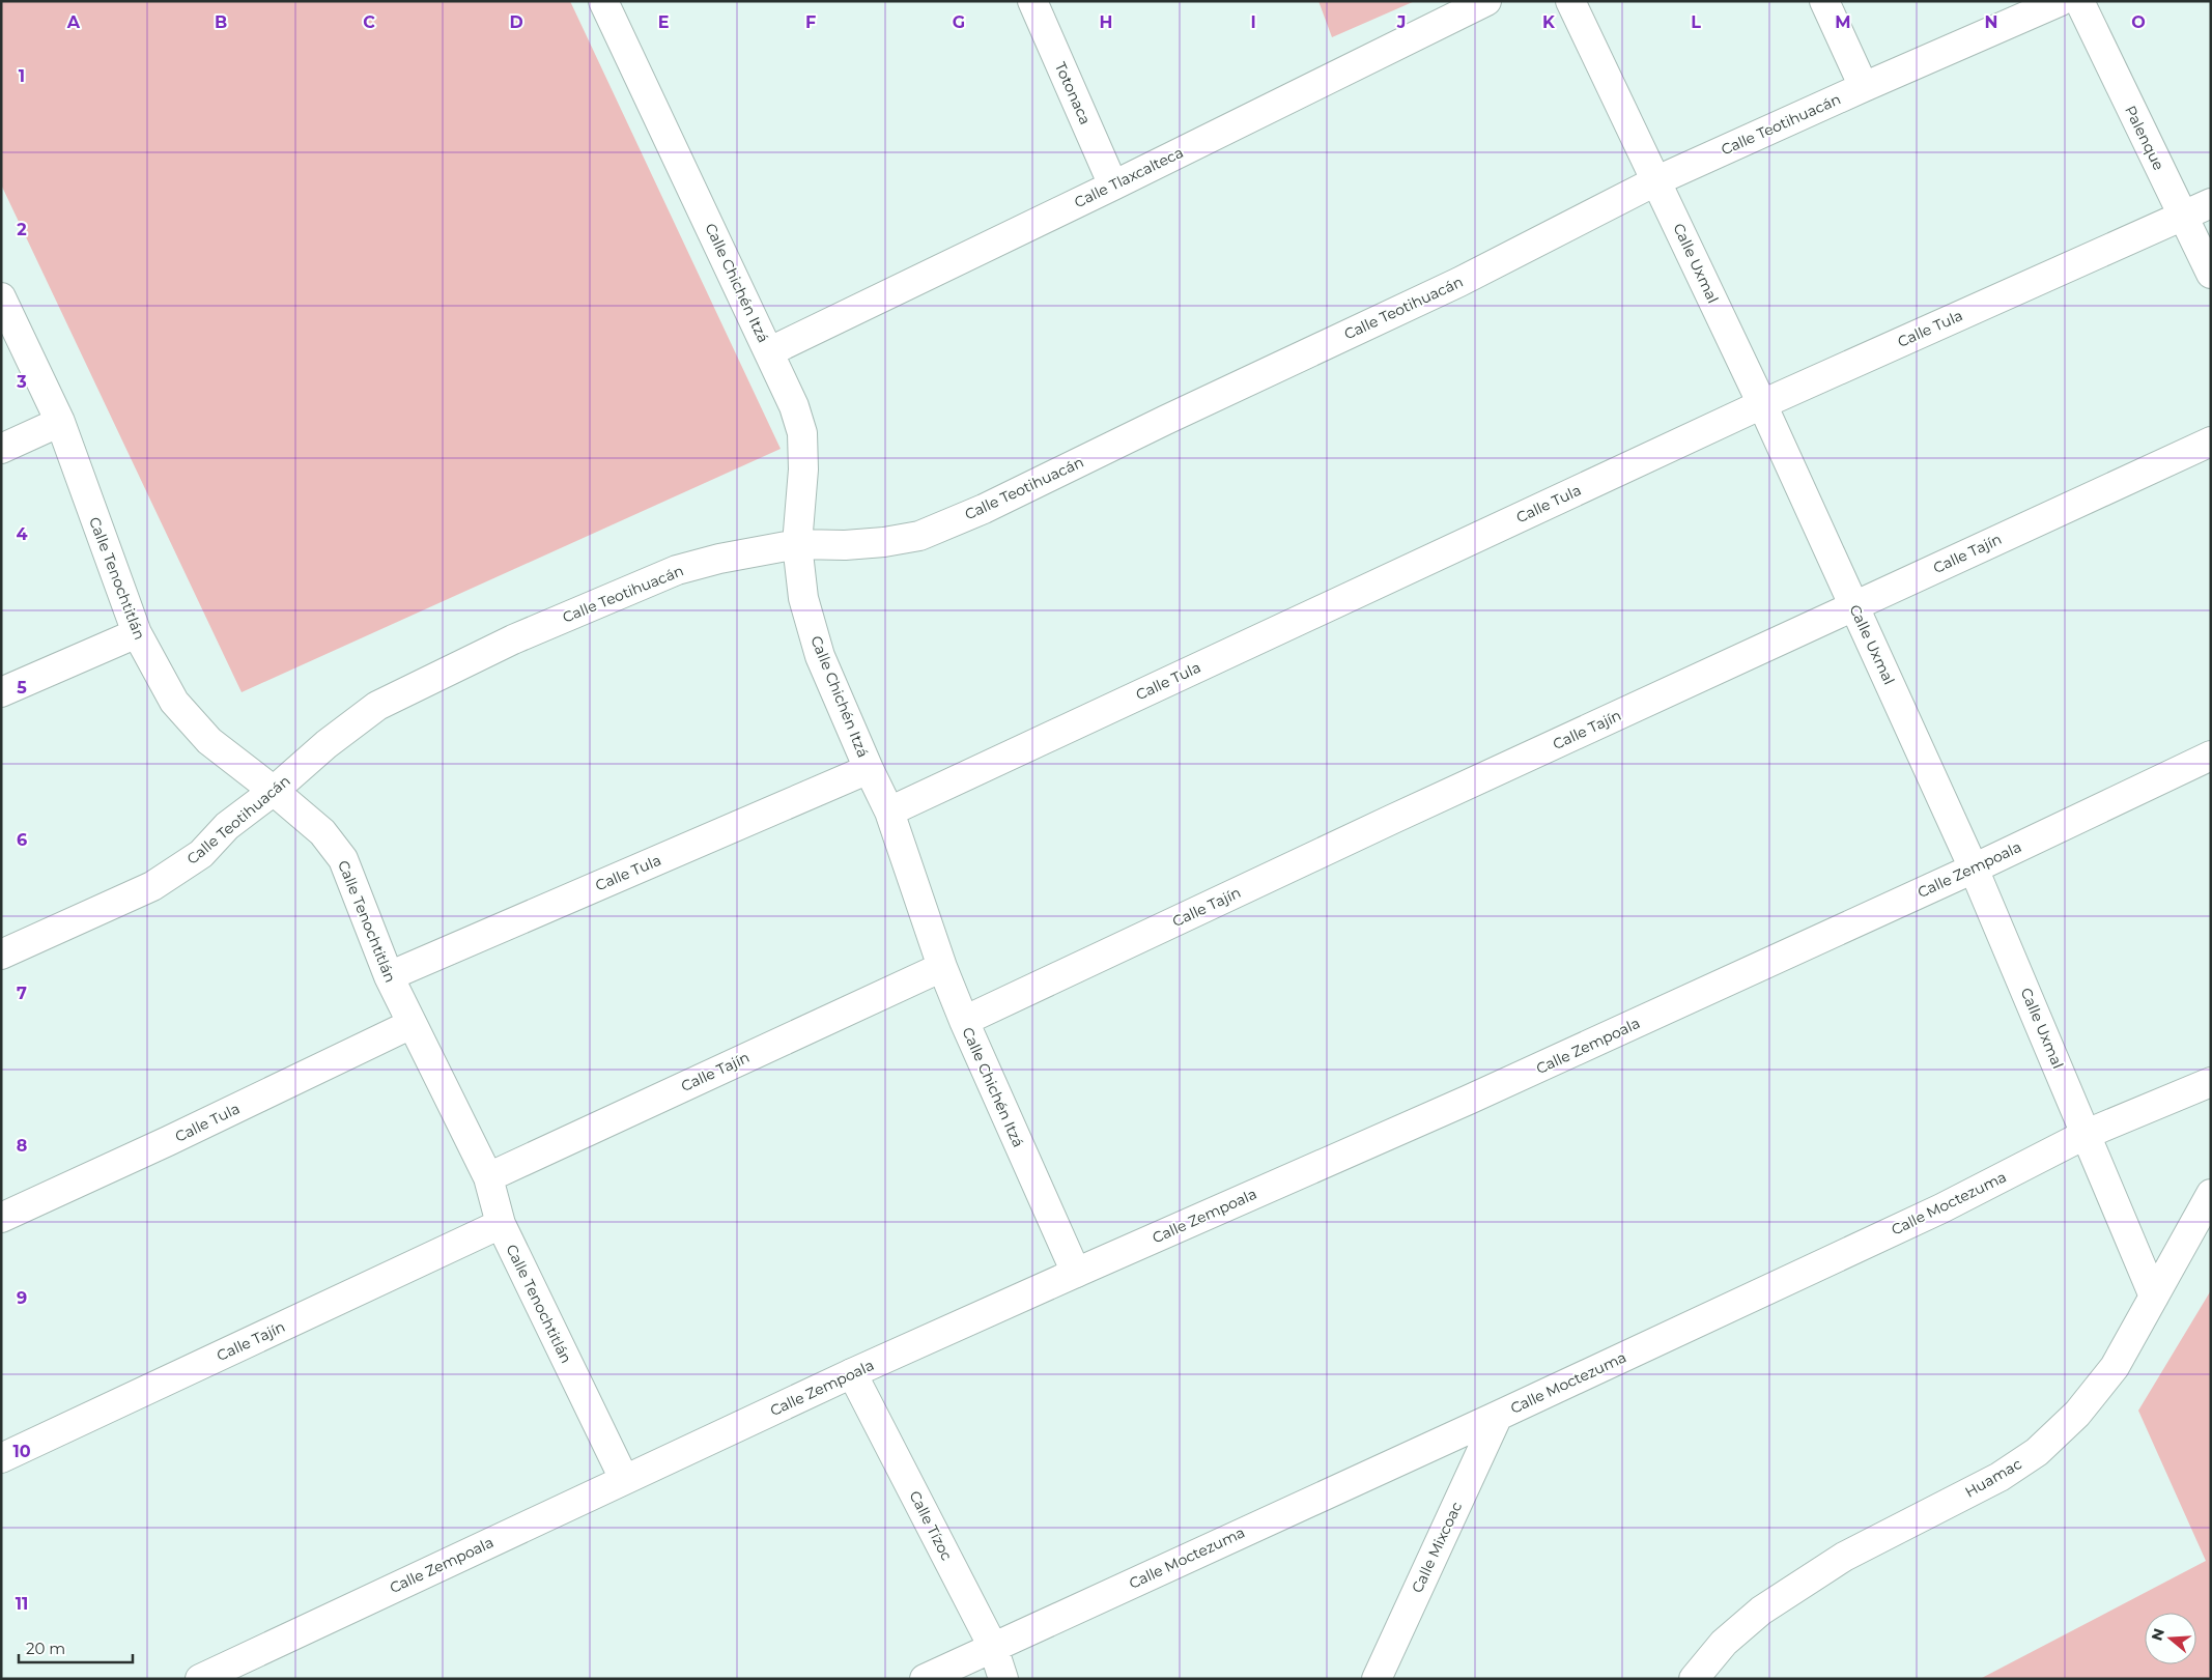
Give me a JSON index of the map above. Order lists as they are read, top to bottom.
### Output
{
  "streets": {
    "street": [
      "Totonaca",
      "Calle Teotihuacán",
      "Palenque",
      "Calle Tlaxcalteca",
      "Calle Uxmal",
      "Calle Chichén Itzá",
      "Calle Tula",
      "Calle Tajín",
      "Calle Tenochtitlán",
      "Calle Zempoala",
      "Calle Moctezuma",
      "Huamac",
      "Calle Tízoc",
      "Calle Mixcoac"
    ]
  },
  "crossings": [
    ["Totonaca", "Calle Tlaxcalteca"],
    ["Calle Teotihuacán", "Calle Uxmal"],
    ["Calle Teotihuacán", "Calle Chichén Itzá"],
    ["Calle Teotihuacán", "Calle Tenochtitlán"],
    ["Palenque", "Calle Tula"],
    ["Calle Tlaxcalteca", "Calle Chichén Itzá"],
    ["Calle Uxmal", "Calle Tula"],
    ["Calle Uxmal", "Calle Tajín"],
    ["Calle Uxmal", "Calle Zempoala"],
    ["Calle Uxmal", "Calle Moctezuma"],
    ["Calle Uxmal", "Huamac"],
    ["Calle Chichén Itzá", "Calle Tula"],
    ["Calle Chichén Itzá", "Calle Tajín"],
    ["Calle Chichén Itzá", "Calle Zempoala"],
    ["Calle Tula", "Calle Tenochtitlán"],
    ["Calle Tajín", "Calle Tenochtitlán"],
    ["Calle Tenochtitlán", "Calle Zempoala"],
    ["Calle Zempoala", "Calle Tízoc"],
    ["Calle Moctezuma", "Calle Tízoc"],
    ["Calle Moctezuma", "Calle Mixcoac"]
  ],
  "scale_bar": "20 m",
  "north": "left",
  "grid": {
    "columns": [
      "A",
      "B",
      "C",
      "D",
      "E",
      "F",
      "G",
      "H",
      "I",
      "J",
      "K",
      "L",
      "M",
      "N",
      "O"
    ],
    "rows": [
      "1",
      "2",
      "3",
      "4",
      "5",
      "6",
      "7",
      "8",
      "9",
      "10",
      "11"
    ]
  }
}
